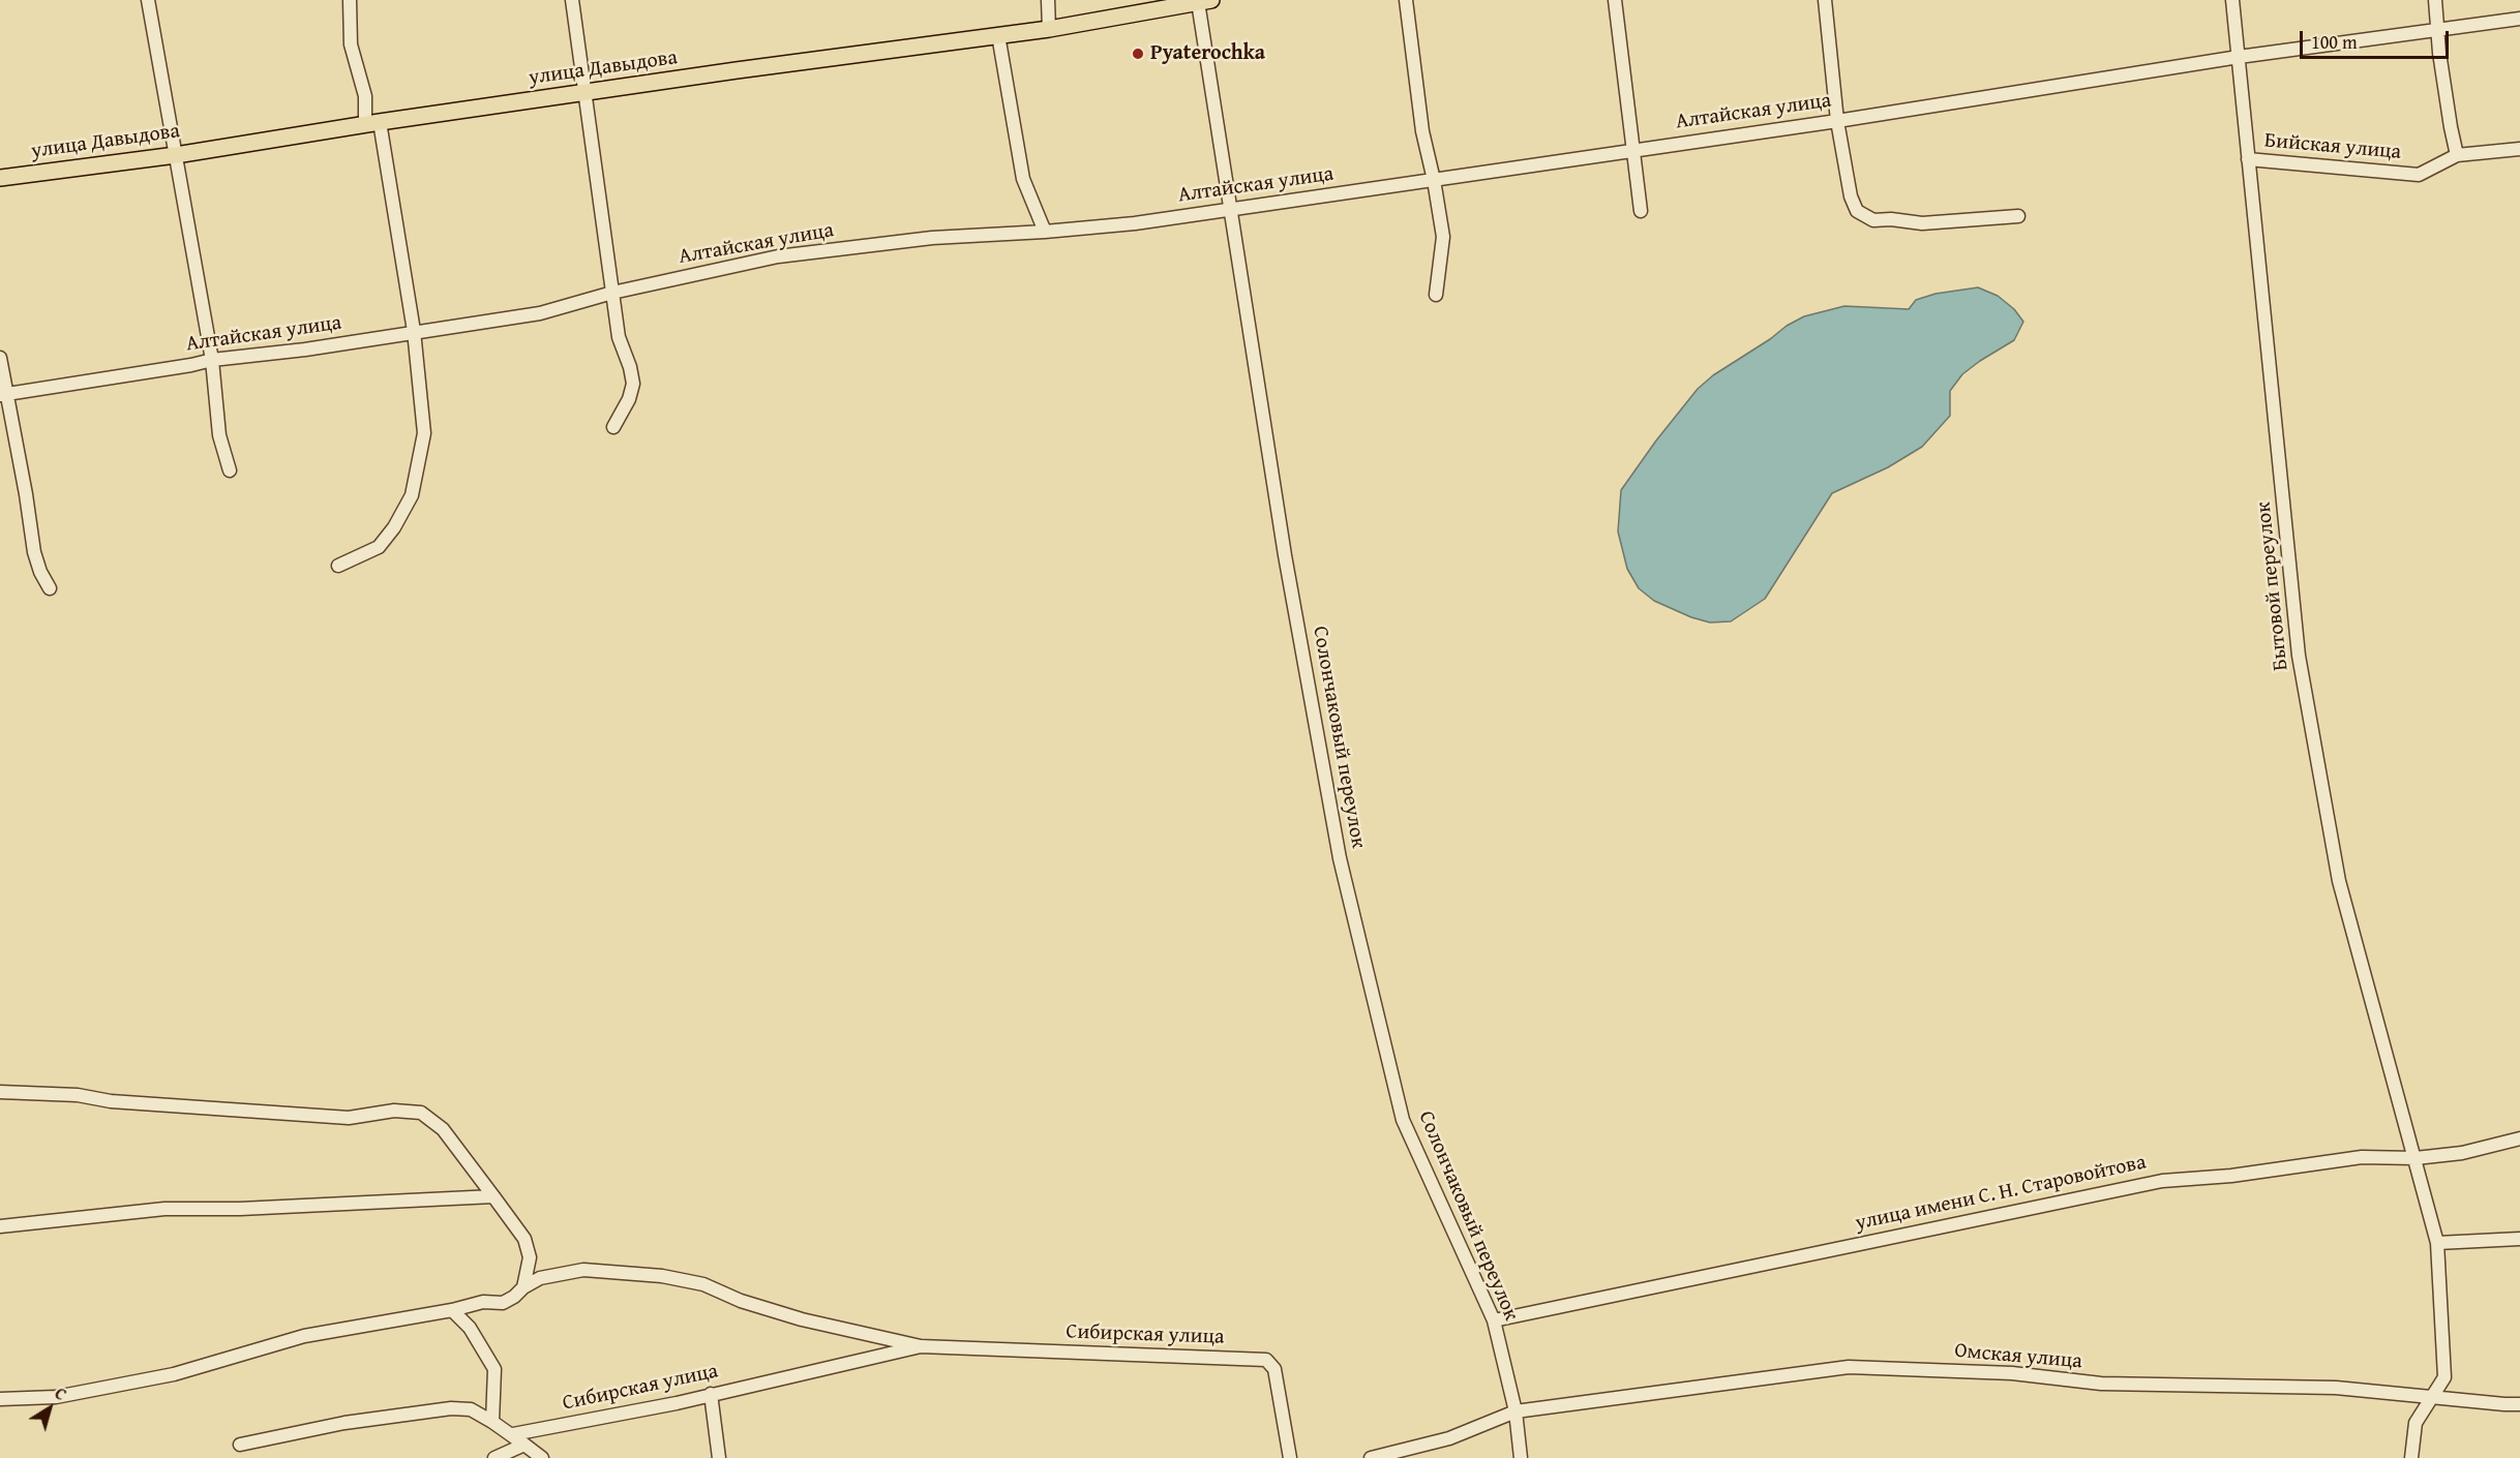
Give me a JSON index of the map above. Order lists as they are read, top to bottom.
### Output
{
  "streets": {
    "main road": ["улица Давыдова"],
    "street": [
      "Алтайская улица",
      "Бийская улица",
      "Бытовой переулок",
      "Солончаковый переулок",
      "улица имени С. Н. Старовойтова",
      "Сибирская улица",
      "Омская улица"
    ]
  },
  "crossings": [
    ["улица Давыдова", "Солончаковый переулок"],
    ["Алтайская улица", "Бытовой переулок"],
    ["Алтайская улица", "Солончаковый переулок"],
    ["Бийская улица", "Бытовой переулок"],
    ["Бытовой переулок", "улица имени С. Н. Старовойтова"],
    ["Бытовой переулок", "Омская улица"],
    ["Солончаковый переулок", "улица имени С. Н. Старовойтова"],
    ["Солончаковый переулок", "Омская улица"]
  ],
  "places": ["Pyaterochka"],
  "scale_bar": "100 m",
  "north": "top right"
}
